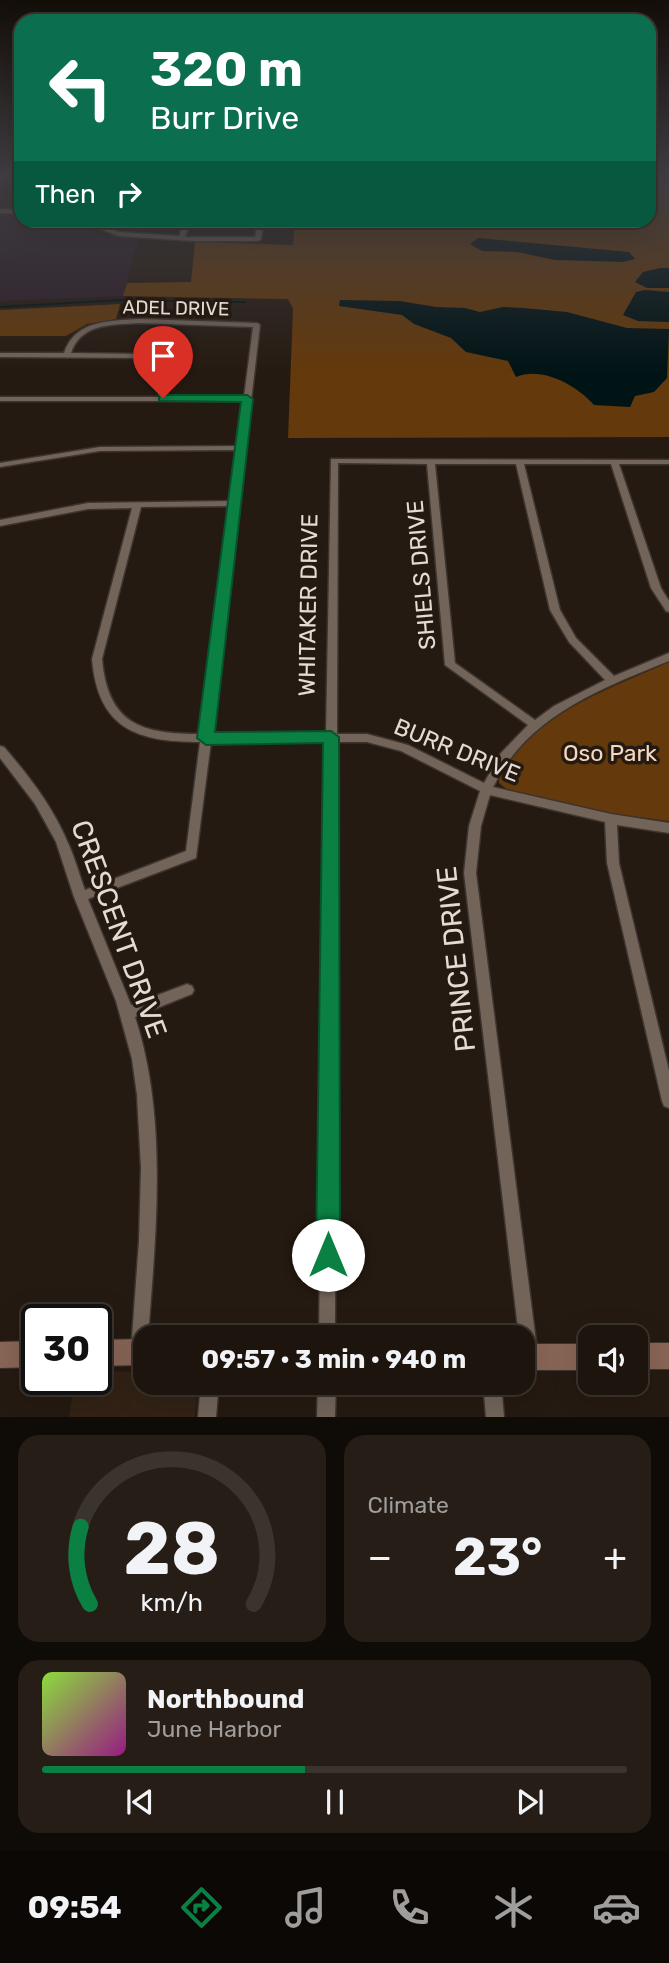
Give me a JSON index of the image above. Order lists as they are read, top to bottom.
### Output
{
  "streets": {
    "street": [
      "ADEL DRIVE",
      "SHIELS DRIVE",
      "WHITAKER DRIVE",
      "BURR DRIVE",
      "CRESCENT DRIVE",
      "PRINCE DRIVE"
    ]
  },
  "crossings": [
    ["SHIELS DRIVE", "WHITAKER DRIVE"],
    ["SHIELS DRIVE", "PRINCE DRIVE"],
    ["WHITAKER DRIVE", "BURR DRIVE"],
    ["BURR DRIVE", "PRINCE DRIVE"]
  ],
  "parks": ["Oso Park"],
  "page": {
    "turn": ["320 m", "Burr Drive"],
    "then": "Then",
    "limit": "30",
    "trip": "09:57 · 3 min · 940 m",
    "tile": "Climate",
    "heat": ["−", "23°", "+"],
    "song": ["Northbound", "June Harbor"],
    "tabs": "09:54",
    "gauge": ["28", "km/h"]
  }
}
